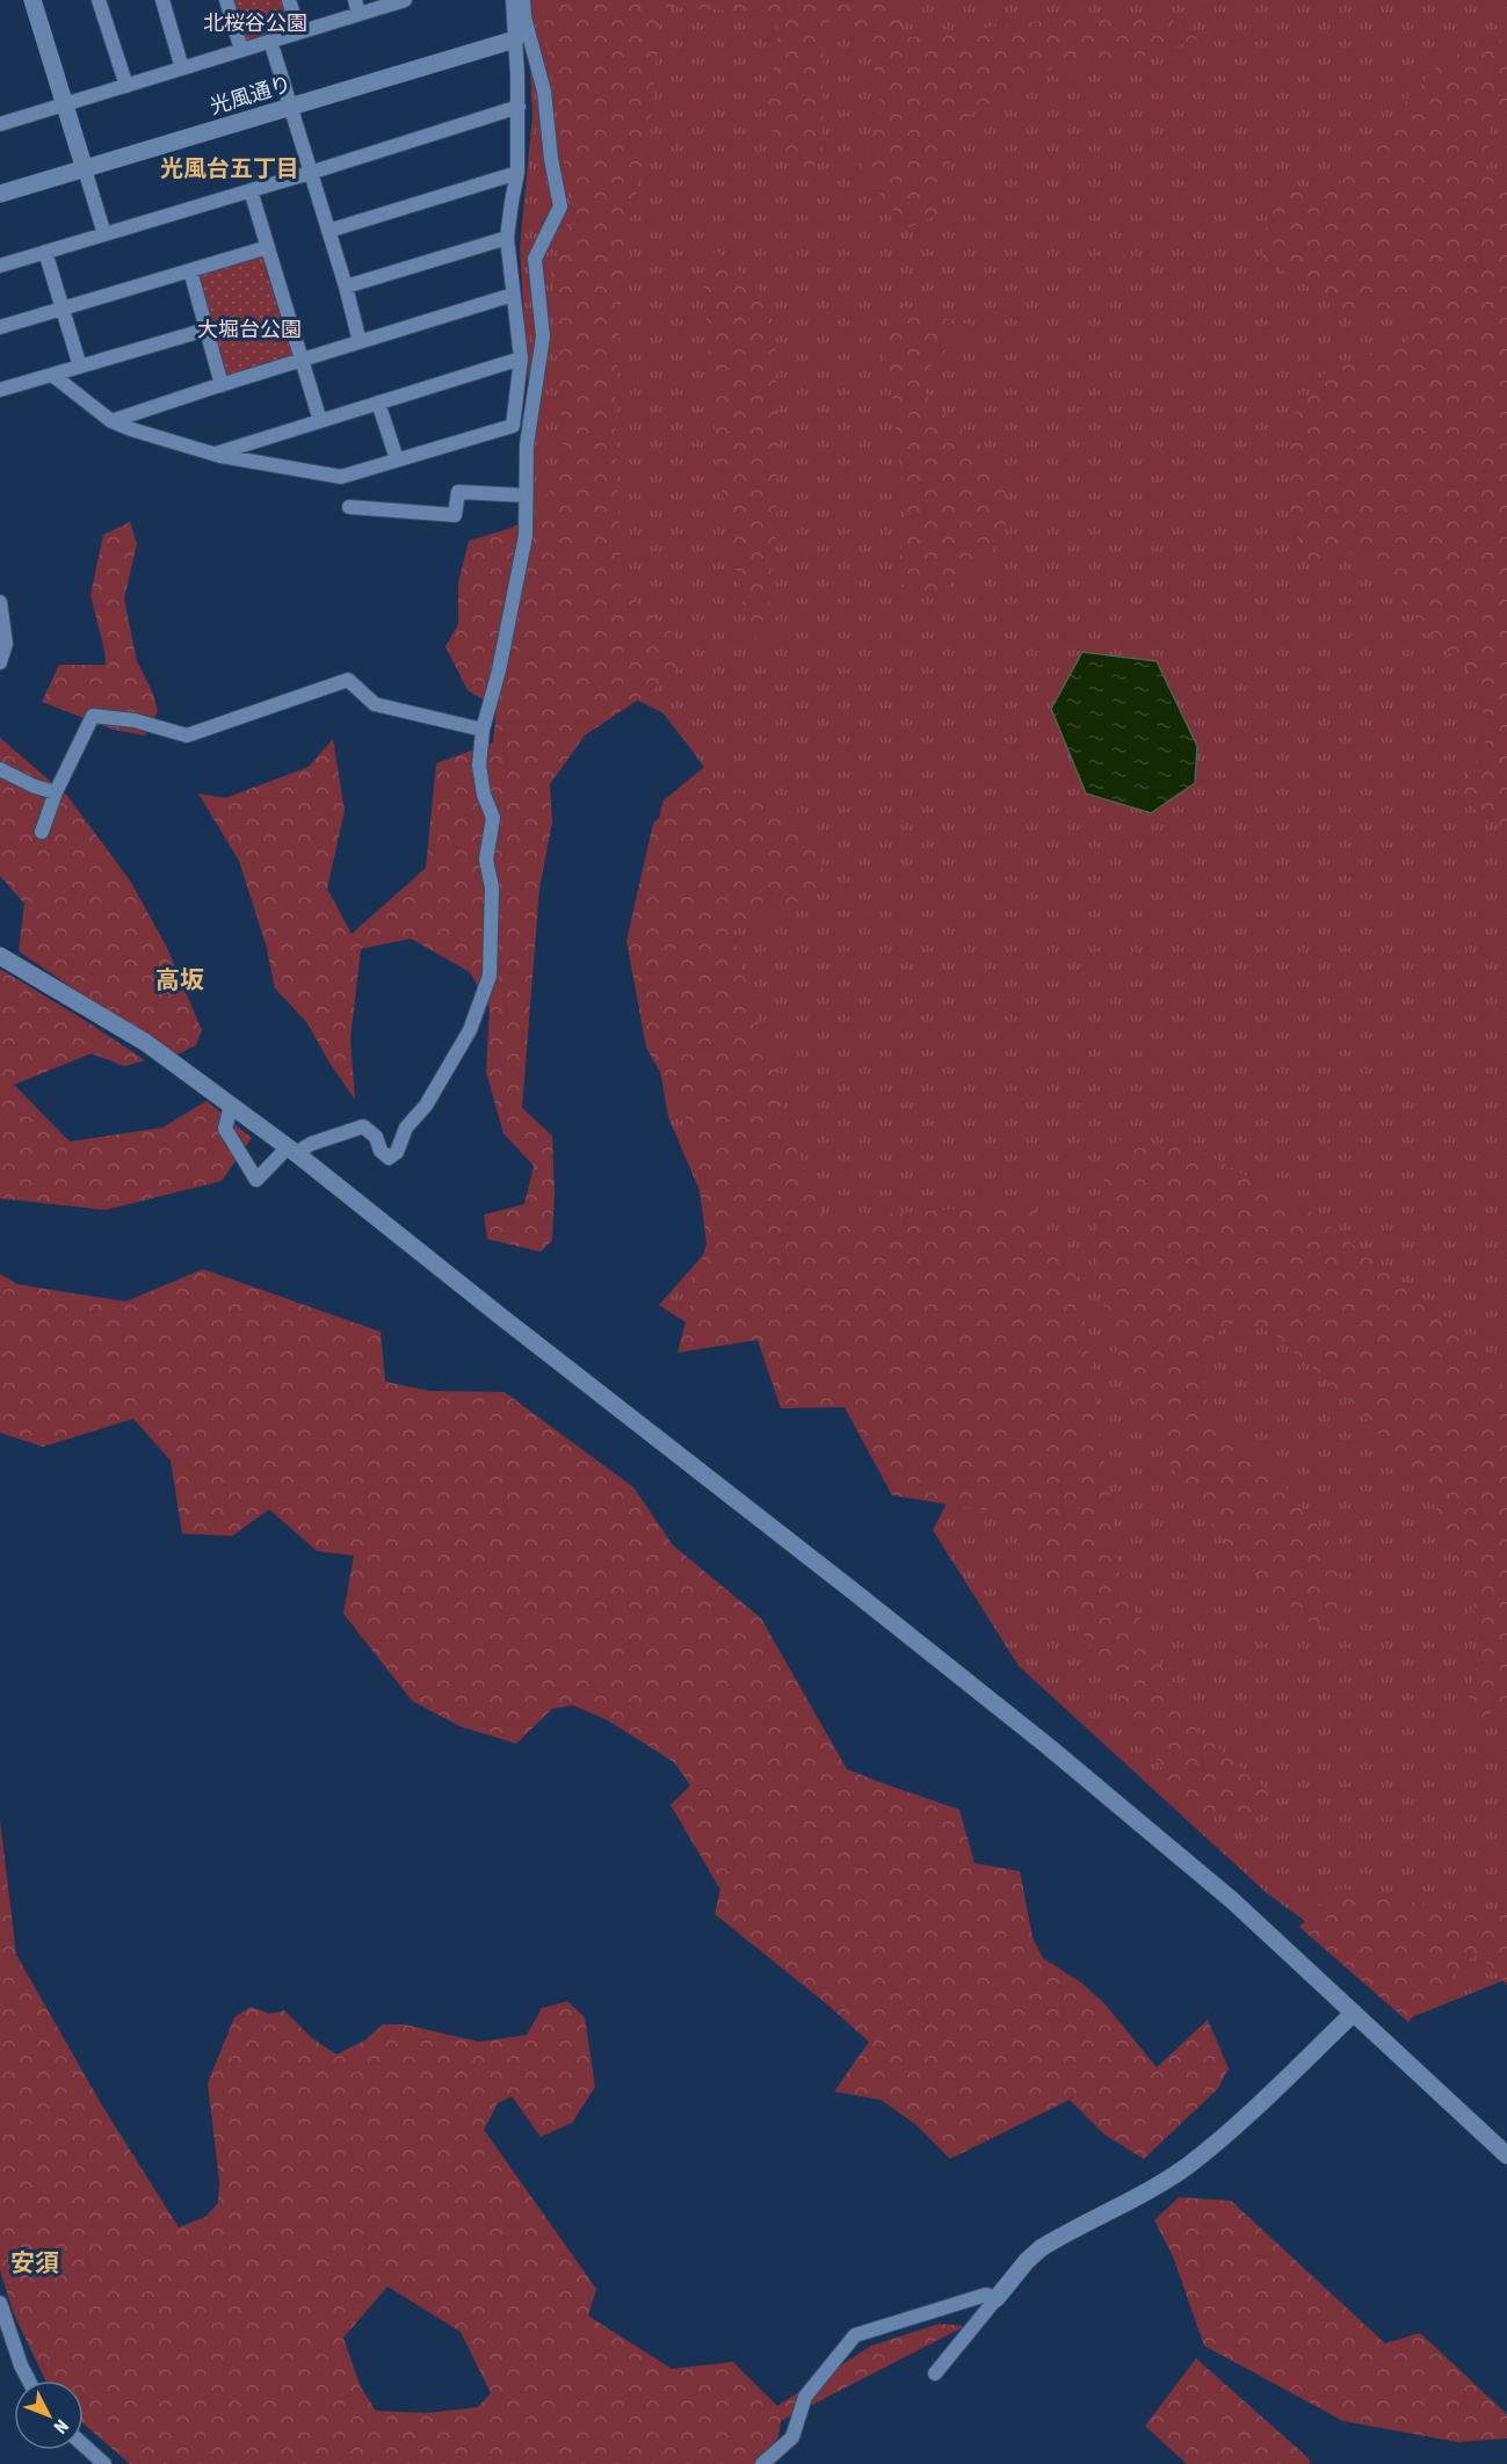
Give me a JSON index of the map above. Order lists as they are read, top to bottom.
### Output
{
  "streets": {
    "street": ["光風通り"]
  },
  "districts": ["光風台五丁目", "高坂", "安須"],
  "parks": ["北桜谷公園", "大堀台公園"],
  "north": "bottom right"
}
